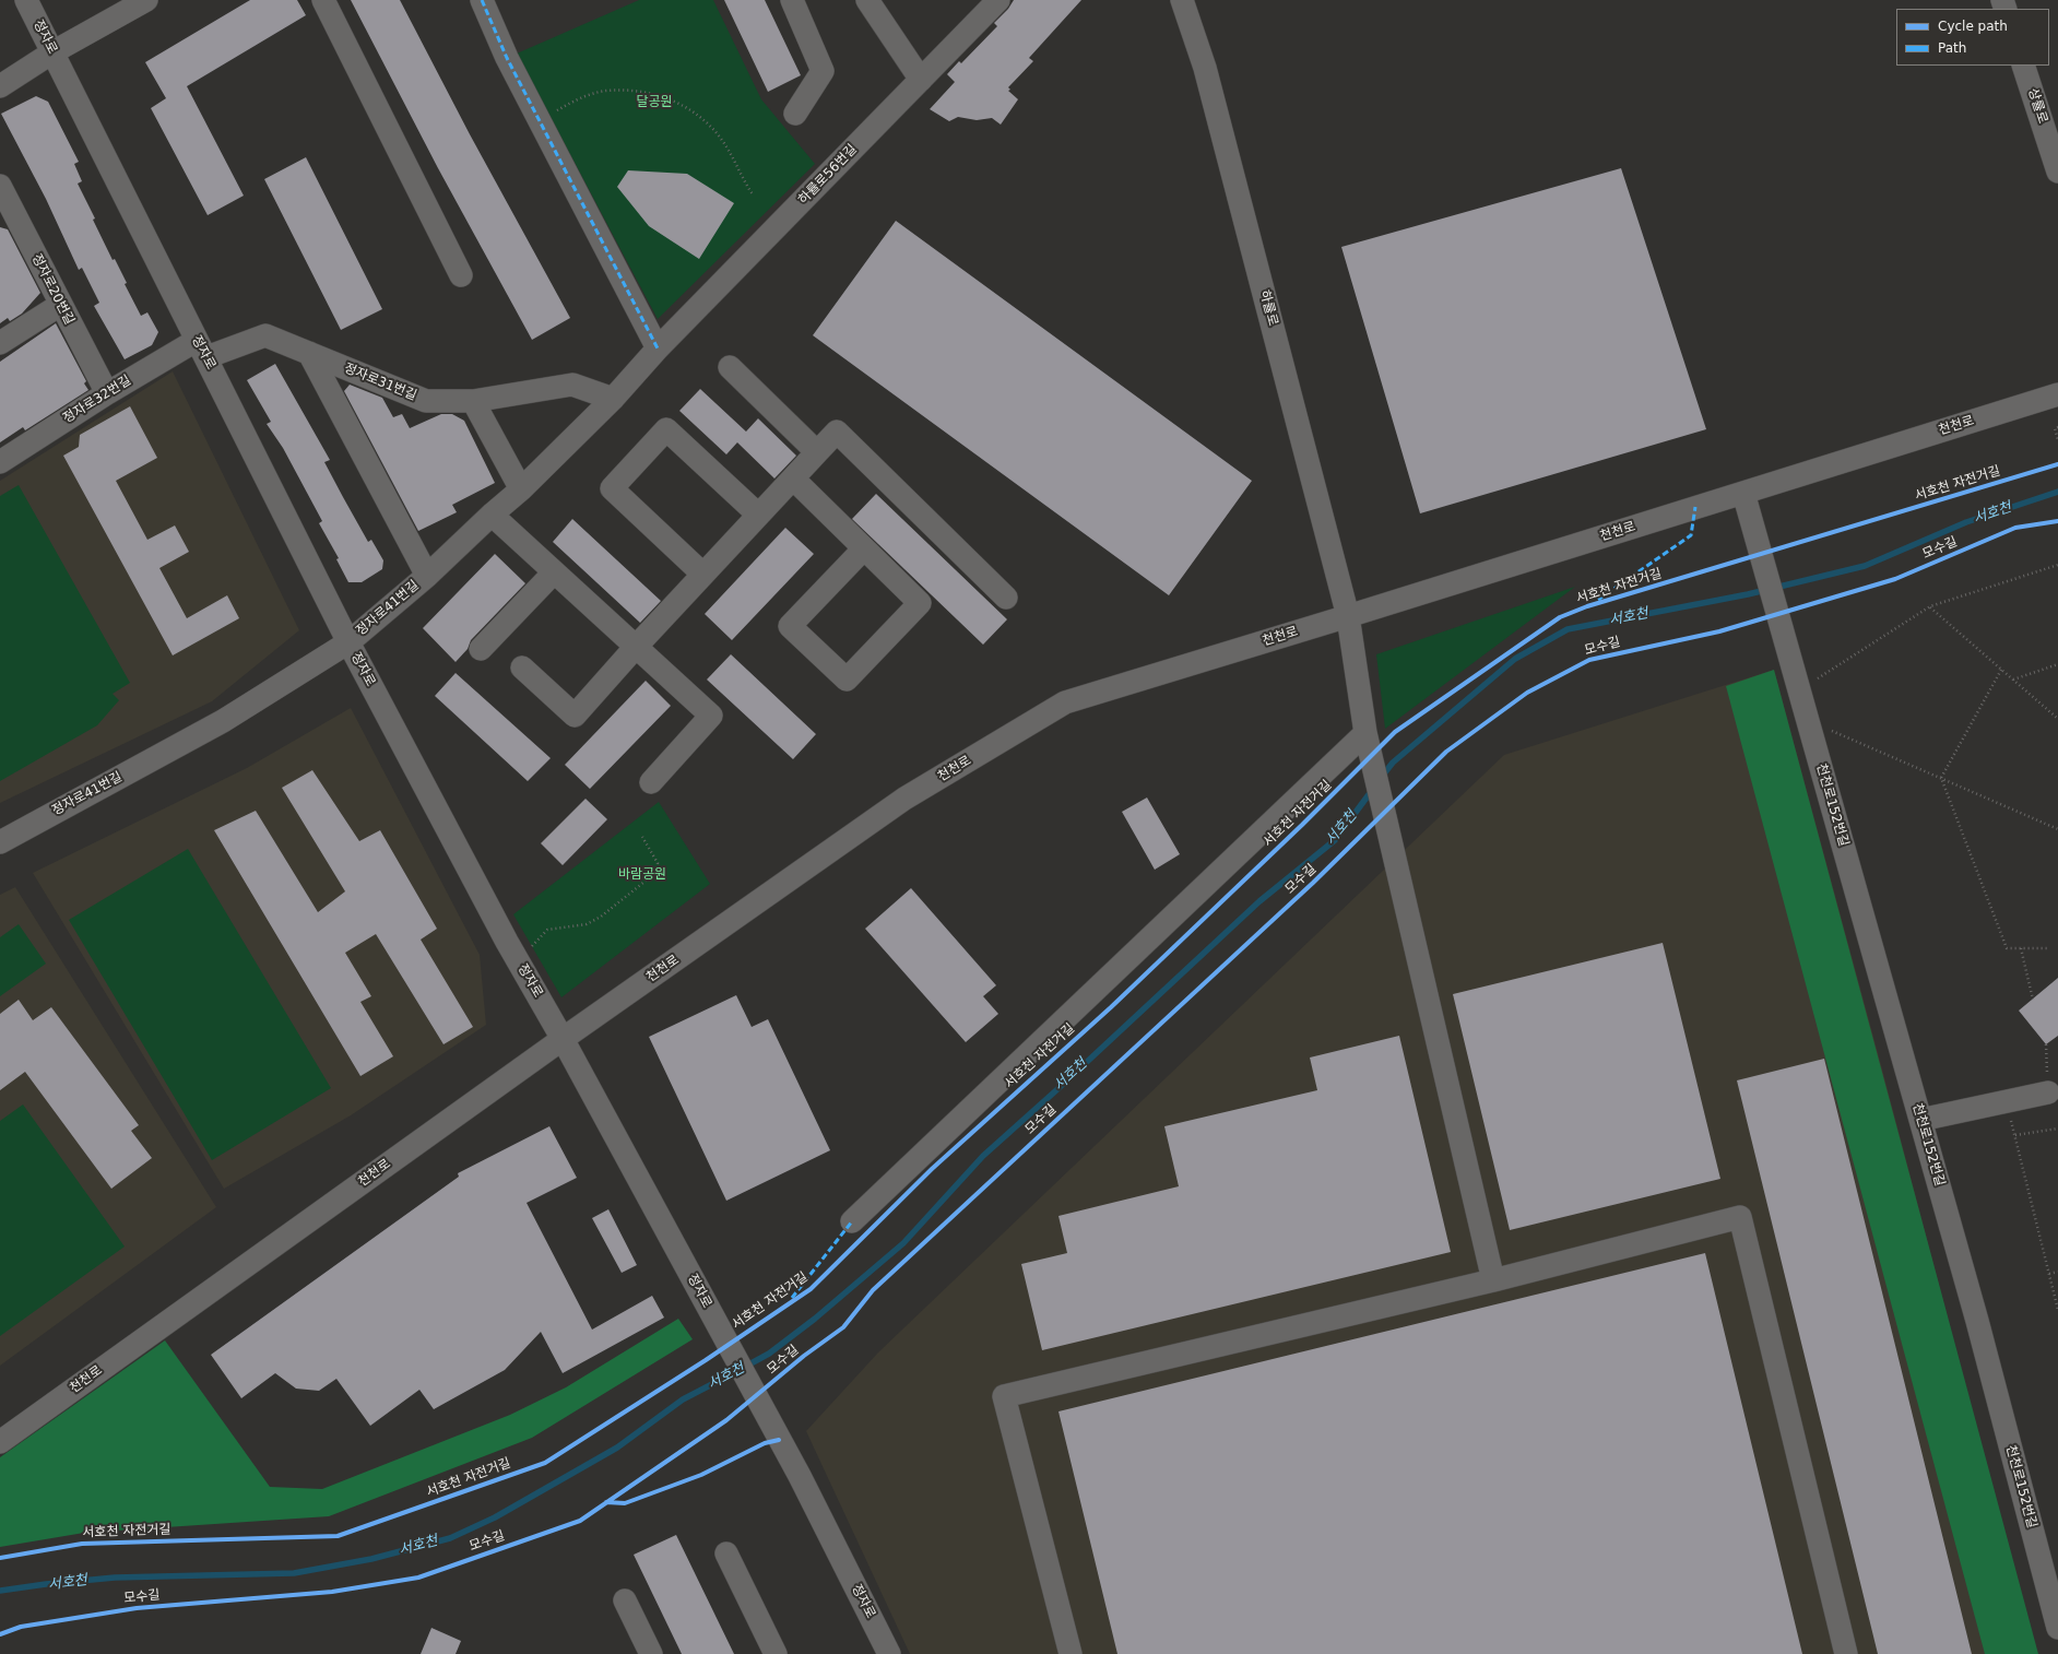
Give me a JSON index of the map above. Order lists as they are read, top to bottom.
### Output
{
  "streets": {
    "street": [
      "정자로",
      "상률로",
      "하률로56번길",
      "정자로20번길",
      "하률로",
      "정자로31번길",
      "정자로32번길",
      "천천로",
      "정자로41번길",
      "천천로152번길"
    ],
    "cycle path": ["서호천 자전거길", "모수길"]
  },
  "crossings": [
    ["정자로", "정자로31번길"],
    ["정자로", "정자로32번길"],
    ["정자로", "천천로"],
    ["정자로", "정자로41번길"],
    ["하률로56번길", "정자로41번길"],
    ["정자로20번길", "정자로32번길"],
    ["하률로", "천천로"],
    ["정자로31번길", "정자로32번길"],
    ["정자로31번길", "정자로41번길"],
    ["천천로", "천천로152번길"]
  ],
  "water": ["서호천"],
  "parks": ["달공원", "바람공원"],
  "legend": ["Cycle path", "Path"]
}
